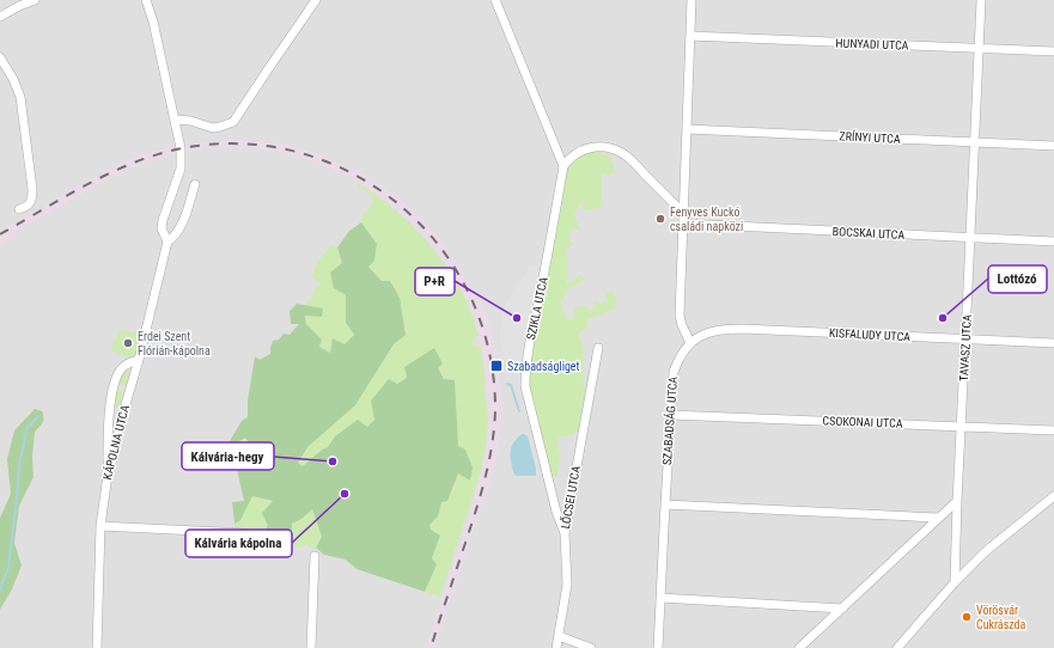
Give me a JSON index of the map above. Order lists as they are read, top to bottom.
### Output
{
  "streets": {
    "street": [
      "HUNYADI UTCA",
      "ZRÍNYI UTCA",
      "BOCSKAI UTCA",
      "SZIKLA UTCA",
      "KISFALUDY UTCA",
      "TAVASZ UTCA",
      "SZABADSÁG UTCA",
      "CSOKONAI UTCA",
      "KÁPOLNA UTCA",
      "LŐCSEI UTCA"
    ]
  },
  "crossings": [
    ["HUNYADI UTCA", "TAVASZ UTCA"],
    ["ZRÍNYI UTCA", "TAVASZ UTCA"],
    ["BOCSKAI UTCA", "TAVASZ UTCA"],
    ["SZIKLA UTCA", "LŐCSEI UTCA"],
    ["KISFALUDY UTCA", "TAVASZ UTCA"],
    ["KISFALUDY UTCA", "SZABADSÁG UTCA"],
    ["TAVASZ UTCA", "CSOKONAI UTCA"],
    ["SZABADSÁG UTCA", "CSOKONAI UTCA"]
  ],
  "places": {
    "other": [
      "Fenyves Kuckó családi napközi",
      "P+R",
      "Lottózó",
      "Erdei Szent Flórián-kápolna",
      "Kálvária-hegy",
      "Kálvária kápolna",
      "Vörösvár Cukrászda"
    ],
    "transit": ["Szabadságliget"]
  }
}
